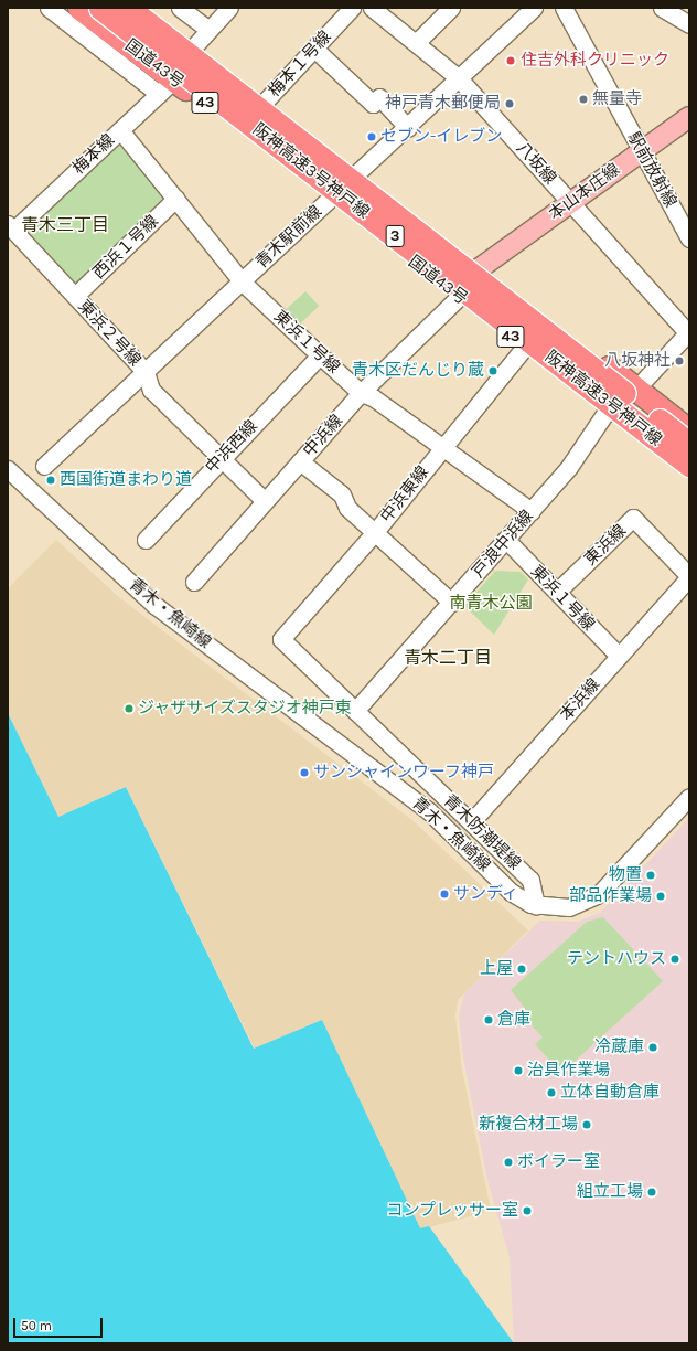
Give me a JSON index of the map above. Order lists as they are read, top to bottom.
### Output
{
  "streets": {
    "highway": [
      "国道43号",
      "43",
      "阪神高速3号神戸線",
      "3"
    ],
    "main road": ["本山本庄線"],
    "street": [
      "梅本１号線",
      "梅本線",
      "八坂線",
      "駅前放射線",
      "青木駅前線",
      "西浜１号線",
      "東浜２号線",
      "東浜１号線",
      "中浜線",
      "中浜西線",
      "中浜東線",
      "戸浪中浜線",
      "東浜線",
      "青木・魚崎線",
      "本浜線",
      "青木防潮堤線"
    ]
  },
  "crossings": [
    ["国道43号", "梅本線"],
    ["国道43号", "阪神高速3号神戸線"],
    ["国道43号", "青木駅前線"],
    ["国道43号", "中浜線"],
    ["国道43号", "中浜東線"],
    ["国道43号", "戸浪中浜線"],
    ["梅本１号線", "43"],
    ["43", "本山本庄線"],
    ["43", "青木駅前線"],
    ["梅本線", "東浜２号線"],
    ["梅本線", "東浜１号線"],
    ["八坂線", "本山本庄線"],
    ["八坂線", "青木駅前線"],
    ["駅前放射線", "本山本庄線"],
    ["阪神高速3号神戸線", "戸浪中浜線"],
    ["青木駅前線", "東浜２号線"],
    ["青木駅前線", "東浜１号線"],
    ["西浜１号線", "東浜２号線"],
    ["西浜１号線", "東浜１号線"],
    ["東浜２号線", "中浜線"],
    ["東浜２号線", "中浜西線"],
    ["東浜１号線", "中浜線"],
    ["東浜１号線", "中浜西線"],
    ["東浜１号線", "中浜東線"],
    ["東浜１号線", "戸浪中浜線"],
    ["東浜１号線", "東浜線"],
    ["東浜１号線", "本浜線"],
    ["中浜東線", "青木防潮堤線"],
    ["戸浪中浜線", "青木防潮堤線"],
    ["東浜線", "本浜線"],
    ["青木・魚崎線", "青木防潮堤線"],
    ["本浜線", "青木防潮堤線"]
  ],
  "districts": ["青木三丁目", "青木二丁目"],
  "parks": ["南青木公園"],
  "places": [
    "住吉外科クリニック",
    "無量寺",
    "神戸青木郵便局",
    "セブン-イレブン",
    "八坂神社",
    "青木区だんじり蔵",
    "西国街道まわり道",
    "ジャザサイズスタジオ神戸東",
    "サンシャインワーフ神戸",
    "物置",
    "サンディ",
    "部品作業場",
    "テントハウス",
    "上屋",
    "倉庫",
    "冷蔵庫",
    "治具作業場",
    "立体自動倉庫",
    "新複合材工場",
    "ボイラー室",
    "組立工場",
    "コンプレッサー室"
  ],
  "scale_bar": "50 m"
}
